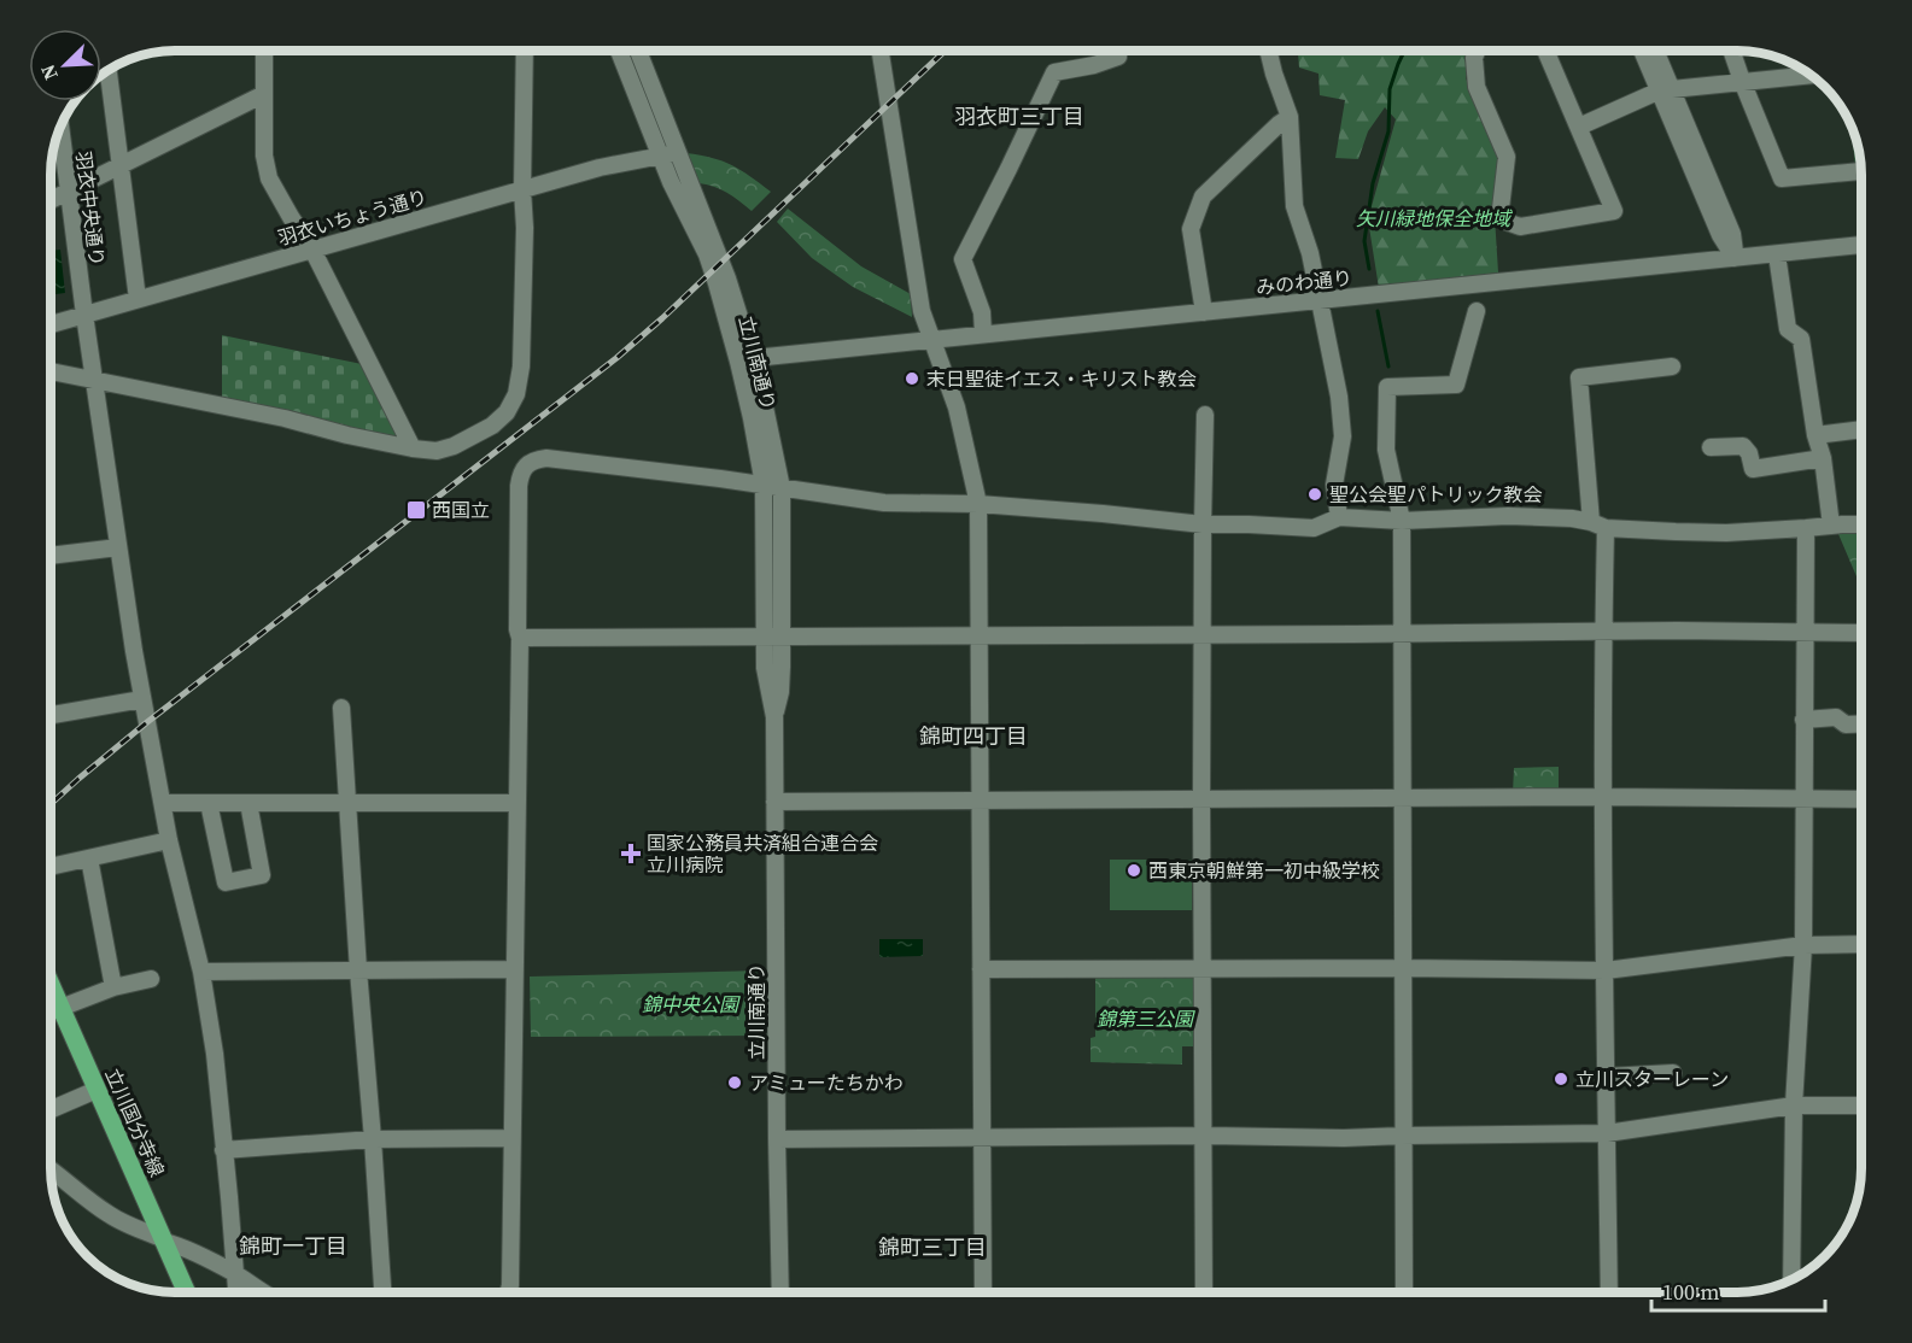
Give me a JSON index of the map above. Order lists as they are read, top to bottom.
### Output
{
  "streets": {
    "main road": ["立川国分寺線"],
    "street": [
      "羽衣中央通り",
      "羽衣いちょう通り",
      "みのわ通り",
      "立川南通り"
    ]
  },
  "crossings": [
    ["羽衣中央通り", "羽衣いちょう通り"],
    ["羽衣いちょう通り", "立川南通り"],
    ["みのわ通り", "立川南通り"]
  ],
  "districts": [
    "羽衣町三丁目",
    "錦町四丁目",
    "錦町一丁目",
    "錦町三丁目"
  ],
  "parks": ["矢川緑地保全地域", "錦中央公園", "錦第三公園"],
  "places": {
    "other": [
      "末日聖徒イエス・キリスト教会",
      "聖公会聖パトリック教会",
      "西東京朝鮮第一初中級学校",
      "立川スターレーン",
      "アミューたちかわ"
    ],
    "transit": ["西国立"],
    "health": ["国家公務員共済組合連合会 立川病院"]
  },
  "scale_bar": "100 m",
  "north": "bottom left"
}
